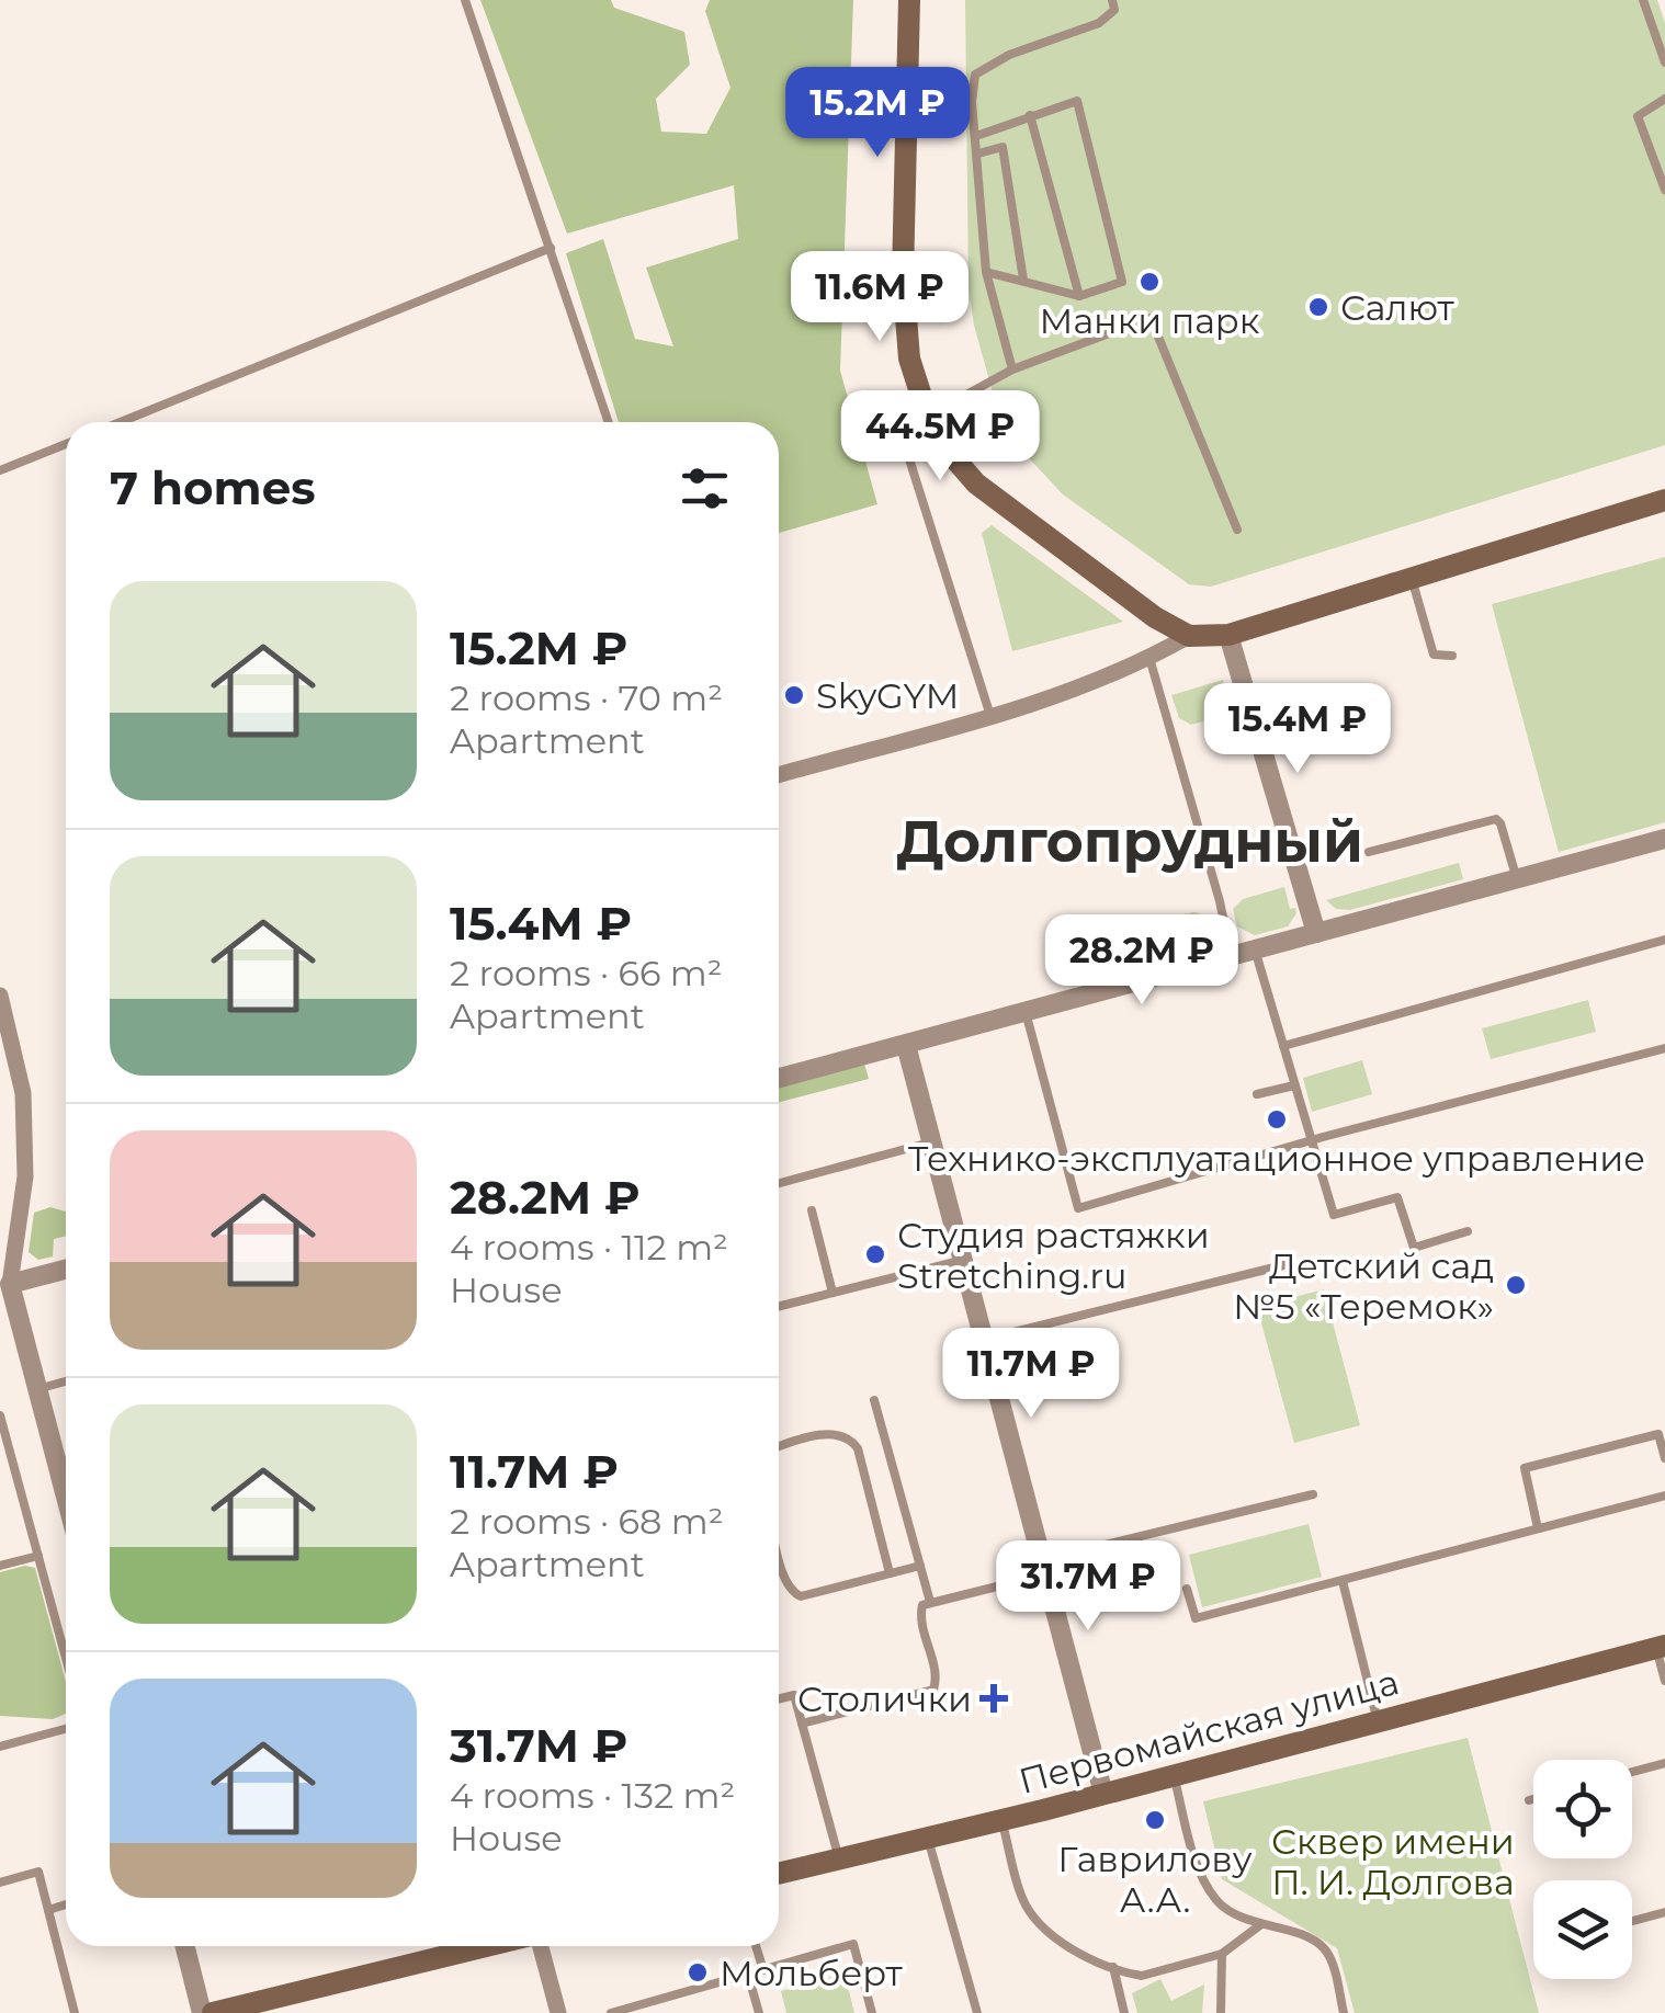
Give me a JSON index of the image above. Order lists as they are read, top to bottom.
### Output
{
  "streets": {
    "main road": ["Первомайская улица"]
  },
  "districts": ["Долгопрудный"],
  "parks": ["Сквер имени П. И. Долгова"],
  "places": {
    "other": [
      "Манки парк",
      "Салют",
      "SkyGYM",
      "Технико-эксплуатационное управление",
      "Студия растяжки Stretching.ru",
      "Детский сад №5 «Теремок»",
      "Гаврилову А.А.",
      "Мольберт"
    ],
    "health": ["Столички"]
  },
  "page": {
    "price": [
      "15.2M ₽",
      "11.6M ₽",
      "44.5M ₽",
      "15.4M ₽",
      "28.2M ₽",
      "11.7M ₽",
      "31.7M ₽"
    ],
    "heading": "7 homes",
    "list": [
      {
        "name": "15.2M ₽",
        "note": "2 rooms · 70 m² · Apartment"
      },
      {
        "name": "15.4M ₽",
        "note": "2 rooms · 66 m² · Apartment"
      },
      {
        "name": "28.2M ₽",
        "note": "4 rooms · 112 m² · House"
      },
      {
        "name": "11.7M ₽",
        "note": "2 rooms · 68 m² · Apartment"
      },
      {
        "name": "31.7M ₽",
        "note": "4 rooms · 132 m² · House"
      }
    ]
  }
}
